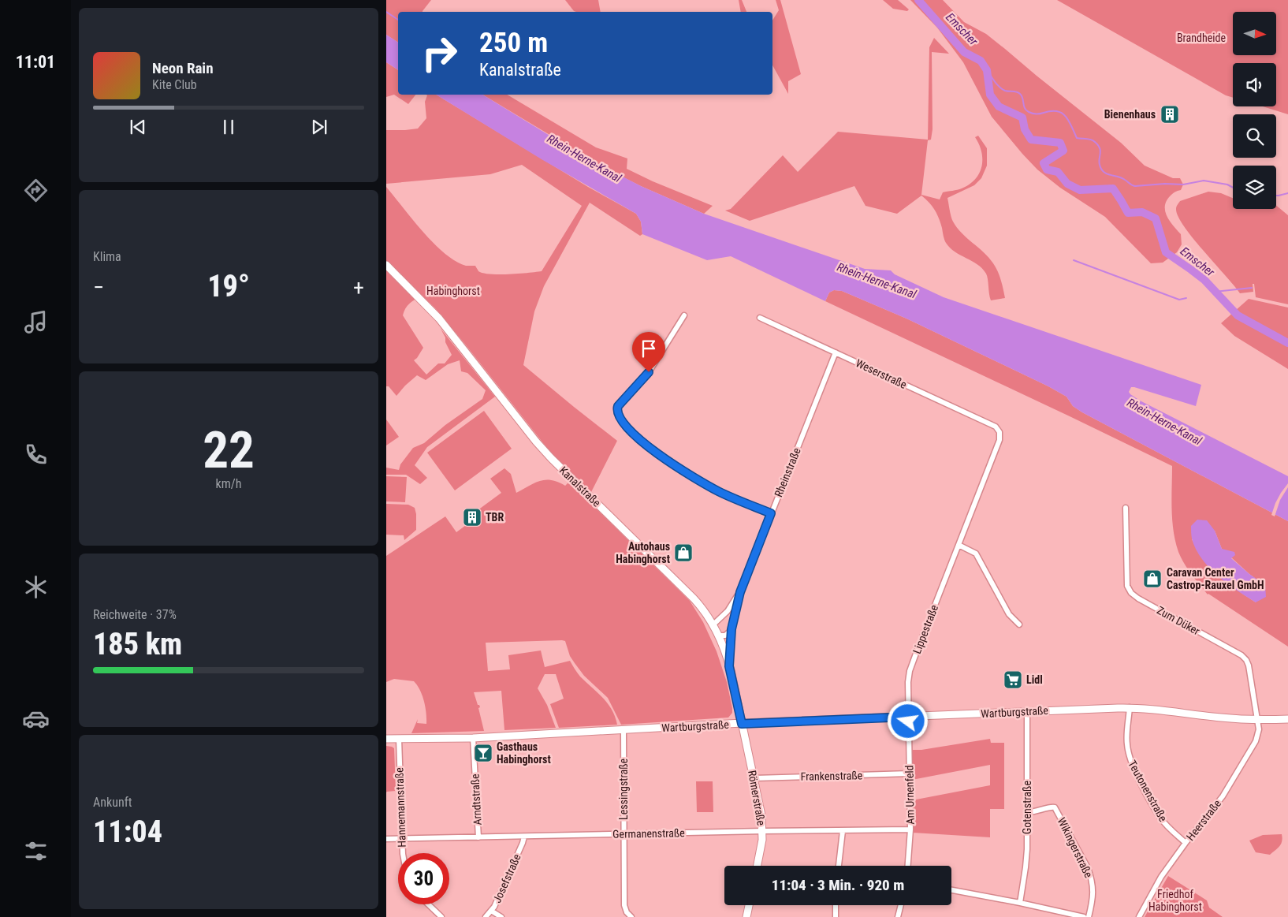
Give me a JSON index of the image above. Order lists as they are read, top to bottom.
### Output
{
  "streets": {
    "main road": ["Kanalstraße", "Wartburgstraße", "Römerstraße"],
    "street": [
      "Weserstraße",
      "Rheinstraße",
      "Zum Düker",
      "Lippestraße",
      "Frankenstraße",
      "Lessingstraße",
      "Teutonenstraße",
      "Am Urnenfeld",
      "Arndtstraße",
      "Hannemannstraße",
      "Gotenstraße",
      "Heerstraße",
      "Germanenstraße",
      "Wikingerstraße",
      "Josefstraße"
    ]
  },
  "crossings": [
    ["Weserstraße", "Rheinstraße"],
    ["Weserstraße", "Lippestraße"],
    ["Rheinstraße", "Kanalstraße"],
    ["Kanalstraße", "Wartburgstraße"],
    ["Kanalstraße", "Römerstraße"],
    ["Zum Düker", "Wartburgstraße"],
    ["Zum Düker", "Heerstraße"],
    ["Lippestraße", "Wartburgstraße"],
    ["Lippestraße", "Am Urnenfeld"],
    ["Wartburgstraße", "Lessingstraße"],
    ["Wartburgstraße", "Teutonenstraße"],
    ["Wartburgstraße", "Am Urnenfeld"],
    ["Wartburgstraße", "Römerstraße"],
    ["Wartburgstraße", "Arndtstraße"],
    ["Wartburgstraße", "Hannemannstraße"],
    ["Wartburgstraße", "Gotenstraße"],
    ["Wartburgstraße", "Heerstraße"],
    ["Frankenstraße", "Am Urnenfeld"],
    ["Frankenstraße", "Römerstraße"],
    ["Lessingstraße", "Germanenstraße"],
    ["Teutonenstraße", "Heerstraße"],
    ["Am Urnenfeld", "Germanenstraße"],
    ["Römerstraße", "Germanenstraße"],
    ["Arndtstraße", "Germanenstraße"],
    ["Hannemannstraße", "Germanenstraße"],
    ["Gotenstraße", "Wikingerstraße"],
    ["Germanenstraße", "Josefstraße"]
  ],
  "water": ["Emscher", "Rhein-Herne-Kanal"],
  "parks": ["Brandheide", "Habinghorst", "Friedhof Habinghorst"],
  "places": {
    "building": ["Bienenhaus", "TBR"],
    "shop": ["Autohaus Habinghorst", "Caravan Center Castrop-Rauxel GmbH"],
    "supermarket": ["Lidl"],
    "bar": ["Gasthaus Habinghorst"]
  },
  "north": "right",
  "page": {
    "tabs": "11:01",
    "turn": ["250 m", "Kanalstraße"],
    "song": ["Neon Rain", "Kite Club"],
    "tile": [
      "Klima",
      ["22", "km/h"],
      ["Reichweite · 37%", "185 km"],
      ["Ankunft", "11:04"]
    ],
    "heat": ["−", "19°", "+"],
    "limit": "30",
    "trip": "11:04 · 3 Min. · 920 m"
  }
}
